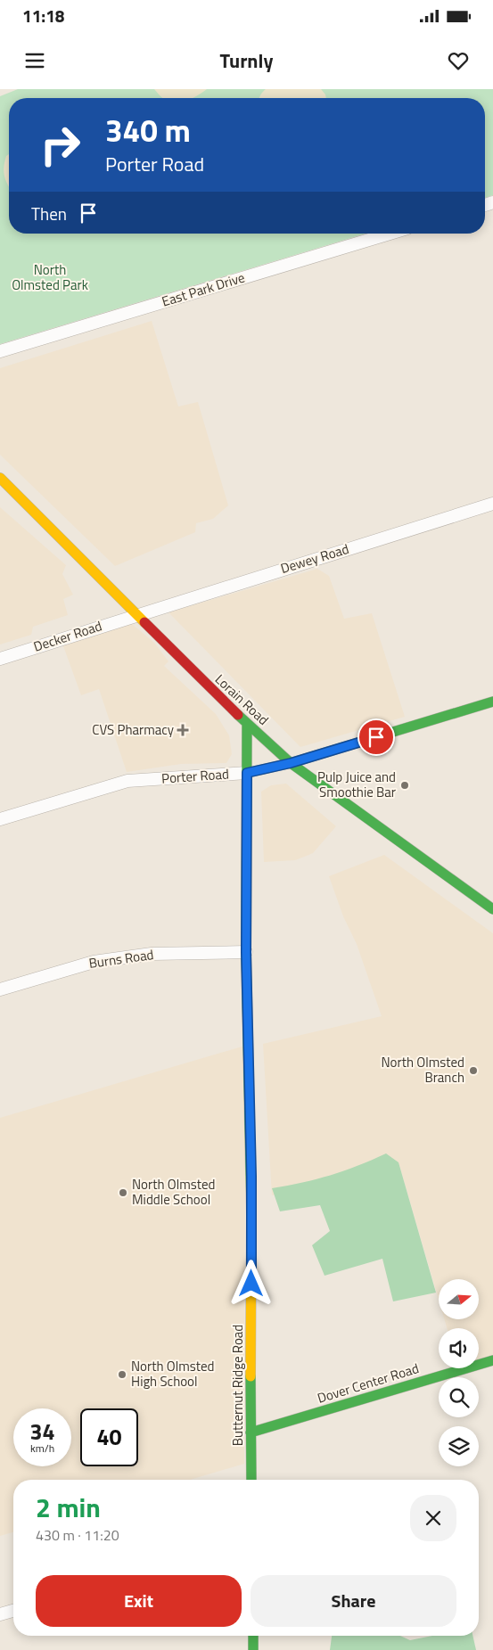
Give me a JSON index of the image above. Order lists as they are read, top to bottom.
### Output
{
  "streets": {
    "street": [
      "East Park Drive",
      "Dewey Road",
      "Decker Road",
      "Lorain Road",
      "Porter Road",
      "Burns Road",
      "Dover Center Road",
      "Butternut Ridge Road"
    ]
  },
  "crossings": [
    ["Dewey Road", "Decker Road"],
    ["Dewey Road", "Lorain Road"],
    ["Decker Road", "Lorain Road"],
    ["Lorain Road", "Porter Road"],
    ["Lorain Road", "Butternut Ridge Road"],
    ["Porter Road", "Butternut Ridge Road"],
    ["Burns Road", "Butternut Ridge Road"],
    ["Dover Center Road", "Butternut Ridge Road"]
  ],
  "parks": ["North Olmsted Park"],
  "places": {
    "health": ["CVS Pharmacy"],
    "other": [
      "Pulp Juice and Smoothie Bar",
      "North Olmsted Branch",
      "North Olmsted Middle School",
      "North Olmsted High School"
    ]
  },
  "north": "right",
  "page": {
    "status": "11:18",
    "header": "Turnly",
    "turn": ["340 m", "Porter Road"],
    "then": "Then",
    "speed": "34 km/h",
    "limit": "40",
    "heading": ["2 min", "430 m · 11:20"],
    "buttons": ["Exit", "Share"]
  }
}
